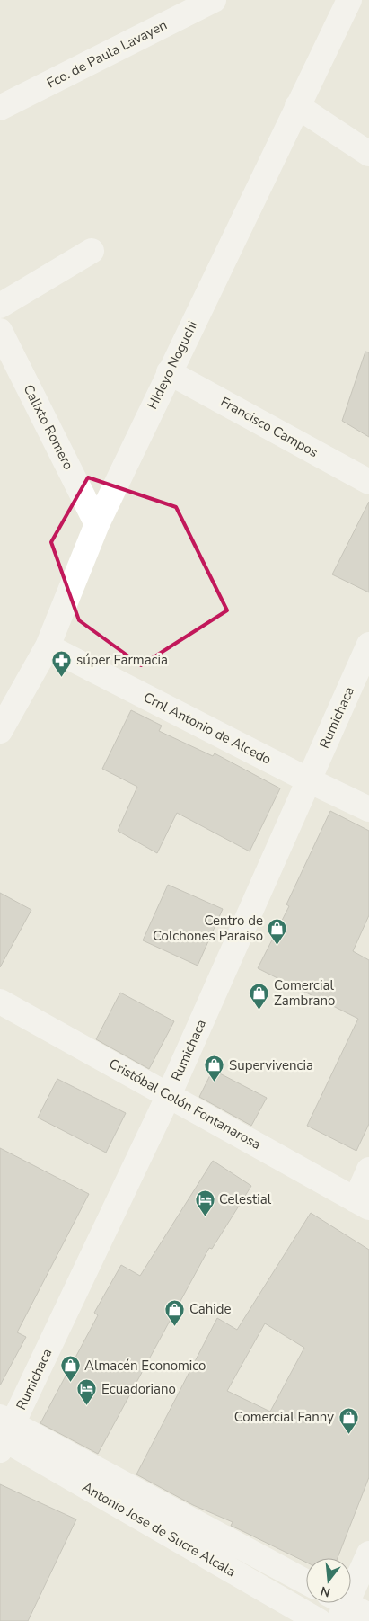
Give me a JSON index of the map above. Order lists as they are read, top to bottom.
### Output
{
  "streets": {
    "street": [
      "Fco. de Paula Lavayen",
      "Hideyo Noguchi",
      "Calixto Romero",
      "Francisco Campos",
      "Rumichaca",
      "Crnl Antonio de Alcedo",
      "Cristóbal Colón Fontanarosa",
      "Antonio Jose de Sucre Alcala"
    ]
  },
  "crossings": [
    ["Hideyo Noguchi", "Calixto Romero"],
    ["Hideyo Noguchi", "Francisco Campos"],
    ["Hideyo Noguchi", "Crnl Antonio de Alcedo"],
    ["Rumichaca", "Crnl Antonio de Alcedo"],
    ["Rumichaca", "Cristóbal Colón Fontanarosa"],
    ["Rumichaca", "Antonio Jose de Sucre Alcala"]
  ],
  "places": {
    "pharmacy": ["súper Farmacia"],
    "shop": [
      "Centro de Colchones Paraiso",
      "Comercial Zambrano",
      "Supervivencia",
      "Cahide",
      "Almacén Economico",
      "Comercial Fanny"
    ],
    "hotel": ["Celestial", "Ecuadoriano"]
  },
  "north": "bottom"
}
